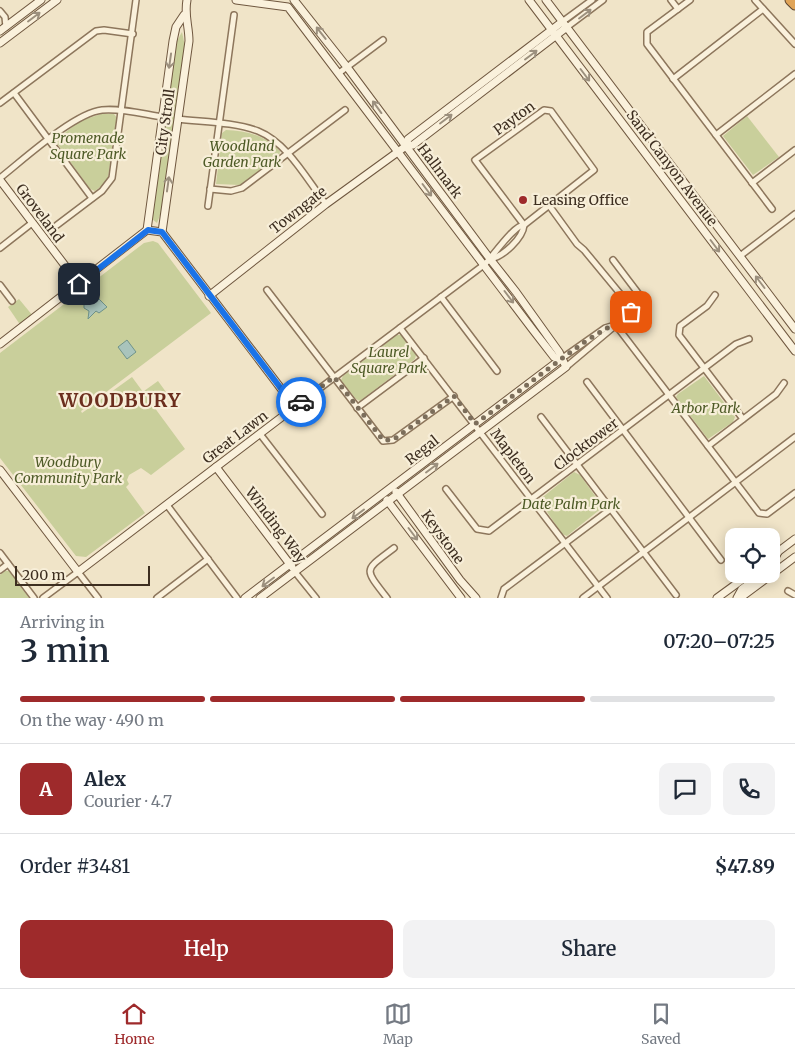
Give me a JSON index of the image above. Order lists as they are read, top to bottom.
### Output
{
  "streets": {
    "street": [
      "Payton",
      "City Stroll",
      "Sand Canyon Avenue",
      "Hallmark",
      "Towngate",
      "Groveland",
      "Great Lawn",
      "Clocktower",
      "Regal",
      "Mapleton",
      "Winding Way",
      "Keystone"
    ]
  },
  "crossings": [
    ["Payton", "Hallmark"],
    ["Payton", "Great Lawn"],
    ["Sand Canyon Avenue", "Towngate"],
    ["Hallmark", "Towngate"],
    ["Hallmark", "Great Lawn"],
    ["Hallmark", "Regal"],
    ["Great Lawn", "Mapleton"],
    ["Great Lawn", "Winding Way"],
    ["Clocktower", "Mapleton"],
    ["Regal", "Mapleton"],
    ["Regal", "Winding Way"],
    ["Regal", "Keystone"]
  ],
  "districts": ["WOODBURY"],
  "parks": [
    "Promenade Square Park",
    "Woodland Garden Park",
    "Laurel Square Park",
    "Arbor Park",
    "Woodbury Community Park",
    "Date Palm Park"
  ],
  "places": ["Leasing Office"],
  "scale_bar": "200 m",
  "page": {
    "scale": "200 m",
    "heading": ["3 min", "Arriving in", "07:20–07:25"],
    "panel": [
      "Alex",
      "Courier · 4.7",
      "Order #3481",
      "$47.89"
    ],
    "bar": "On the way · 490 m",
    "round": "A",
    "buttons": ["Help", "Share"],
    "tabs": ["Home", "Map", "Saved"]
  }
}
